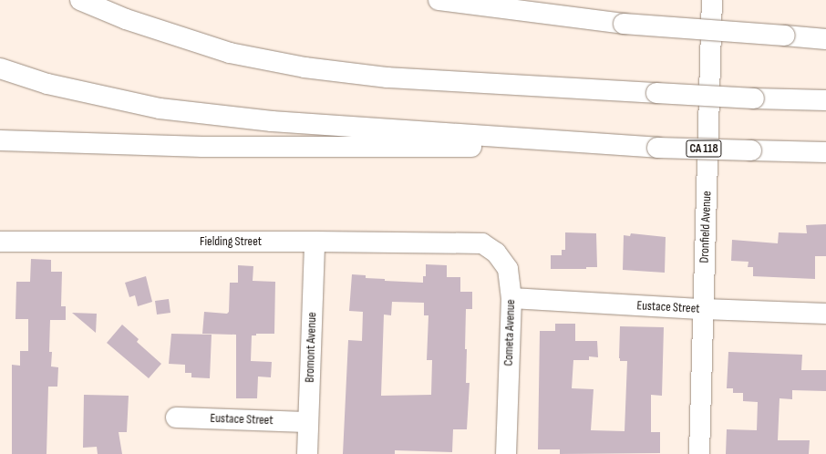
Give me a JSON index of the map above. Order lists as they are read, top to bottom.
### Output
{
  "streets": {
    "main road": [
      "CA 118",
      "Dronfield Avenue",
      "Fielding Street",
      "Eustace Street",
      "Cometa Avenue",
      "Bromont Avenue"
    ]
  },
  "crossings": [
    ["Dronfield Avenue", "Eustace Street"],
    ["Fielding Street", "Cometa Avenue"],
    ["Fielding Street", "Bromont Avenue"],
    ["Eustace Street", "Cometa Avenue"],
    ["Eustace Street", "Bromont Avenue"]
  ]
}
